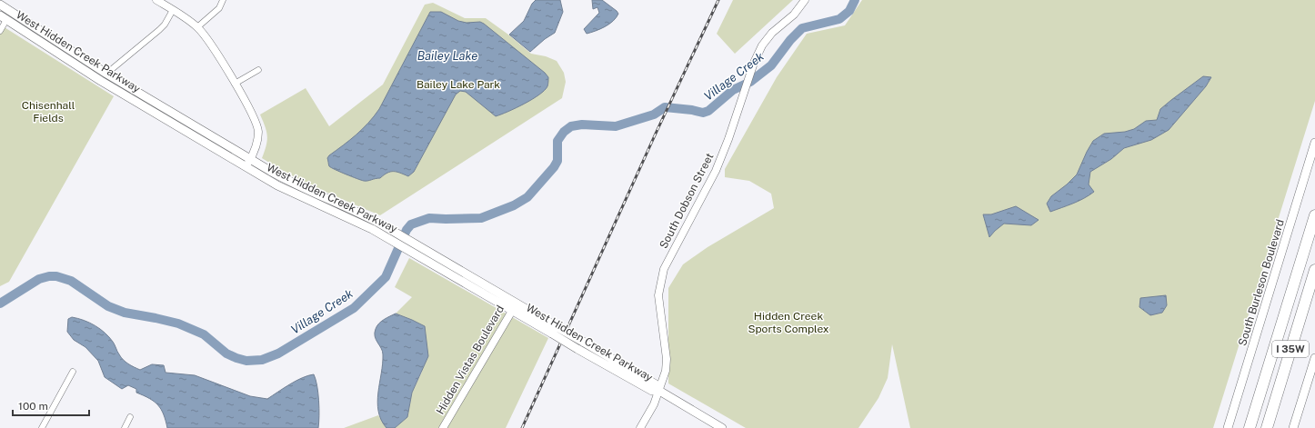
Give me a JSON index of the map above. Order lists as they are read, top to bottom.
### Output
{
  "streets": {
    "highway": ["I 35W"],
    "main road": ["West Hidden Creek Parkway", "South Burleson Boulevard"],
    "street": ["South Dobson Street", "Hidden Vistas Boulevard"]
  },
  "crossings": [
    ["West Hidden Creek Parkway", "South Dobson Street"],
    ["West Hidden Creek Parkway", "Hidden Vistas Boulevard"]
  ],
  "water": ["Bailey Lake", "Village Creek"],
  "parks": ["Bailey Lake Park", "Chisenhall Fields", "Hidden Creek Sports Complex"],
  "scale_bar": "100 m"
}
